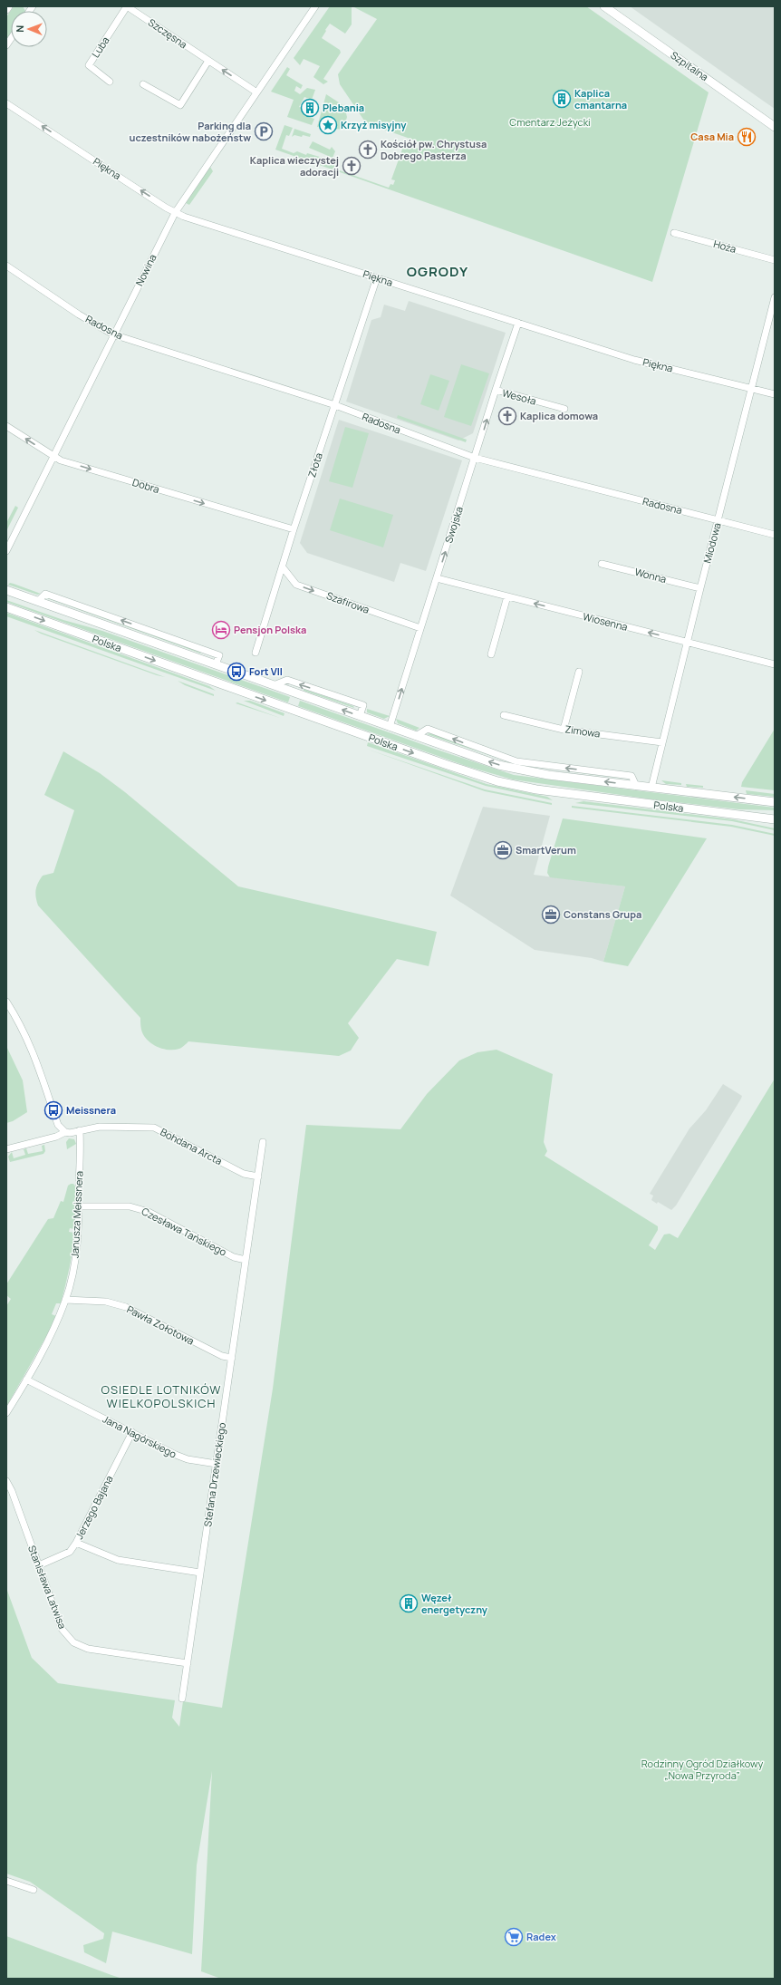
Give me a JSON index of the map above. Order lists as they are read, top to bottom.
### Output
{
  "streets": {
    "street": [
      "Szczęsna",
      "Luba",
      "Szpitalna",
      "Piękna",
      "Hoża",
      "Nowina",
      "Radosna",
      "Wesoła",
      "Złota",
      "Dobra",
      "Swojska",
      "Miodowa",
      "Wonna",
      "Szafirowa",
      "Wiosenna",
      "Polska",
      "Zimowa",
      "Bohdana Arcta",
      "Janusza Meissnera",
      "Czesława Tańskiego",
      "Pawła Zołotowa",
      "Jana Nagórskiego",
      "Stefana Drzewieckiego",
      "Jerzego Bajana",
      "Stanisława Latwisa"
    ]
  },
  "crossings": [
    ["Szczęsna", "Luba"],
    ["Szczęsna", "Nowina"],
    ["Piękna", "Nowina"],
    ["Piękna", "Złota"],
    ["Piękna", "Swojska"],
    ["Piękna", "Miodowa"],
    ["Nowina", "Radosna"],
    ["Nowina", "Dobra"],
    ["Radosna", "Złota"],
    ["Radosna", "Swojska"],
    ["Radosna", "Miodowa"],
    ["Wesoła", "Swojska"],
    ["Złota", "Dobra"],
    ["Złota", "Szafirowa"],
    ["Swojska", "Szafirowa"],
    ["Swojska", "Wiosenna"],
    ["Swojska", "Polska"],
    ["Miodowa", "Wonna"],
    ["Miodowa", "Wiosenna"],
    ["Miodowa", "Polska"],
    ["Miodowa", "Zimowa"],
    ["Bohdana Arcta", "Janusza Meissnera"],
    ["Bohdana Arcta", "Stefana Drzewieckiego"],
    ["Janusza Meissnera", "Czesława Tańskiego"],
    ["Janusza Meissnera", "Pawła Zołotowa"],
    ["Janusza Meissnera", "Jana Nagórskiego"],
    ["Czesława Tańskiego", "Stefana Drzewieckiego"],
    ["Pawła Zołotowa", "Stefana Drzewieckiego"],
    ["Jana Nagórskiego", "Stefana Drzewieckiego"],
    ["Jana Nagórskiego", "Jerzego Bajana"],
    ["Stefana Drzewieckiego", "Stanisława Latwisa"],
    ["Jerzego Bajana", "Stanisława Latwisa"]
  ],
  "one_way": [
    "Szczęsna",
    "Swojska",
    "Szafirowa",
    "Wiosenna"
  ],
  "districts": ["OGRODY", "OSIEDLE LOTNIKÓW WIELKOPOLSKICH"],
  "parks": ["Cmentarz Jeżycki", "Rodzinny Ogród Działkowy „Nowa Przyroda”"],
  "places": {
    "building": ["Kaplica cmantarna", "Plebania", "Węzeł energetyczny"],
    "place": ["Krzyż misyjny"],
    "parking": ["Parking dla uczestników nabożeństw"],
    "restaurant": ["Casa Mia"],
    "church": ["Kościół pw. Chrystusa Dobrego Pasterza", "Kaplica wieczystej adoracji", "Kaplica domowa"],
    "hotel": ["Pensjon Polska"],
    "bus stop": ["Fort VII", "Meissnera"],
    "office": ["SmartVerum", "Constans Grupa"],
    "supermarket": ["Radex"]
  },
  "north": "left"
}
